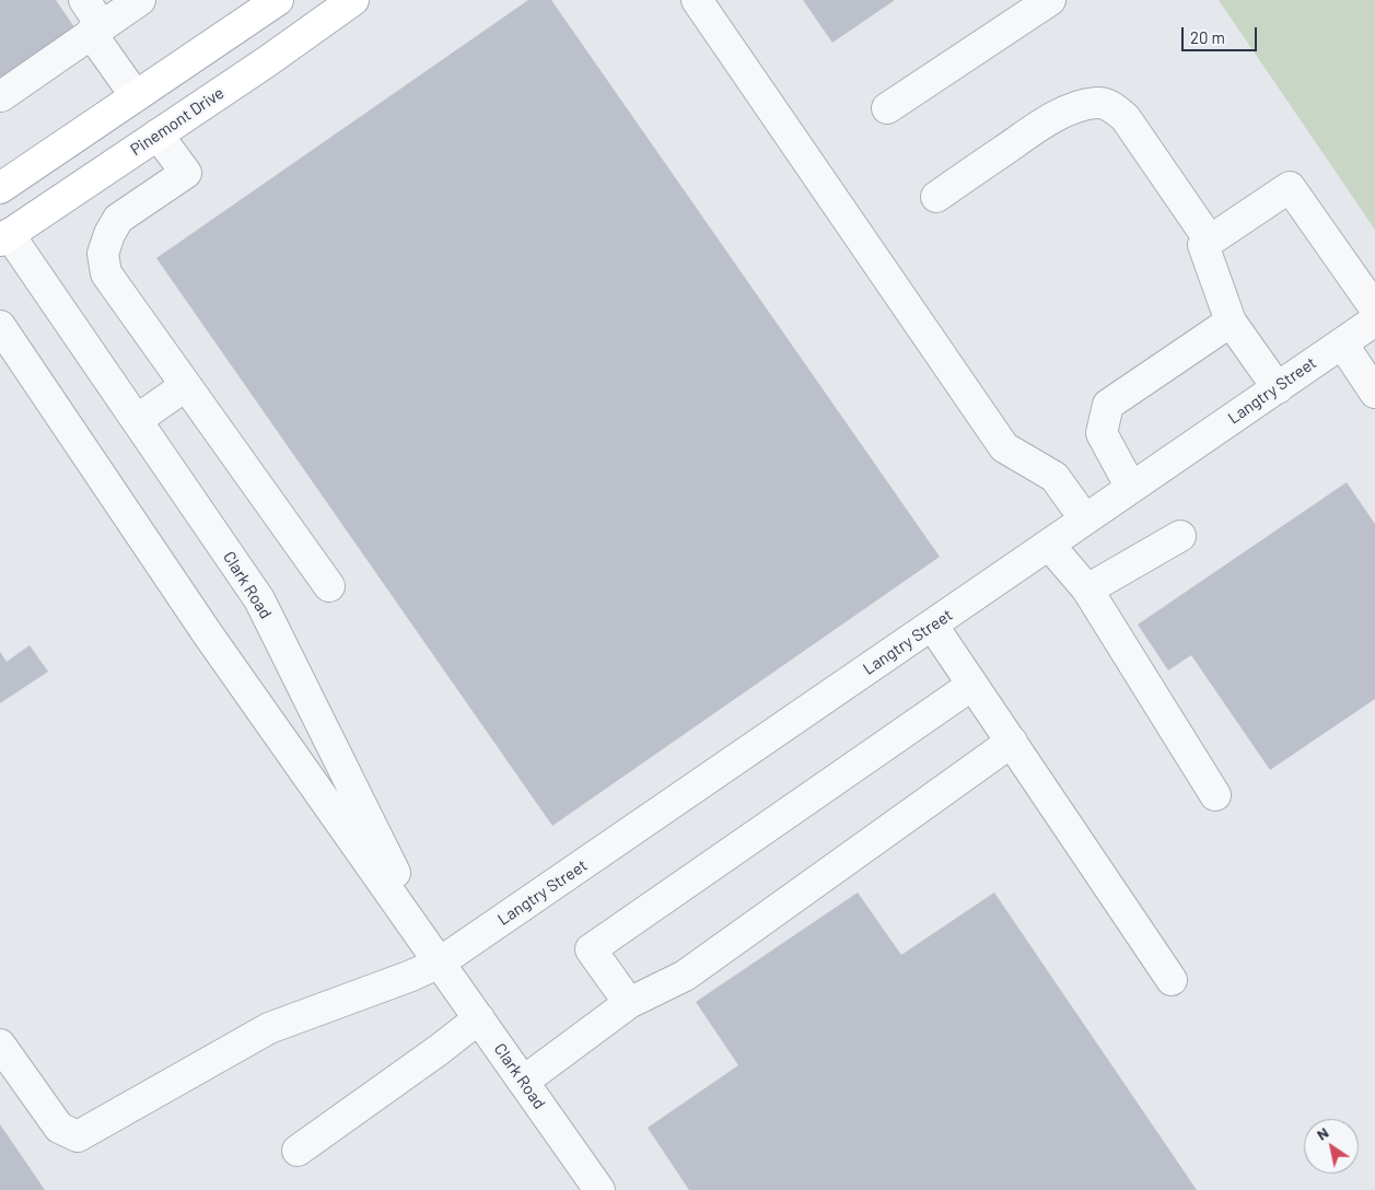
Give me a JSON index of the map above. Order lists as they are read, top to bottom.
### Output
{
  "streets": {
    "main road": ["Pinemont Drive"],
    "street": ["Langtry Street", "Clark Road"]
  },
  "crossings": [
    ["Pinemont Drive", "Clark Road"],
    ["Langtry Street", "Clark Road"]
  ],
  "scale_bar": "20 m",
  "north": "top left"
}
